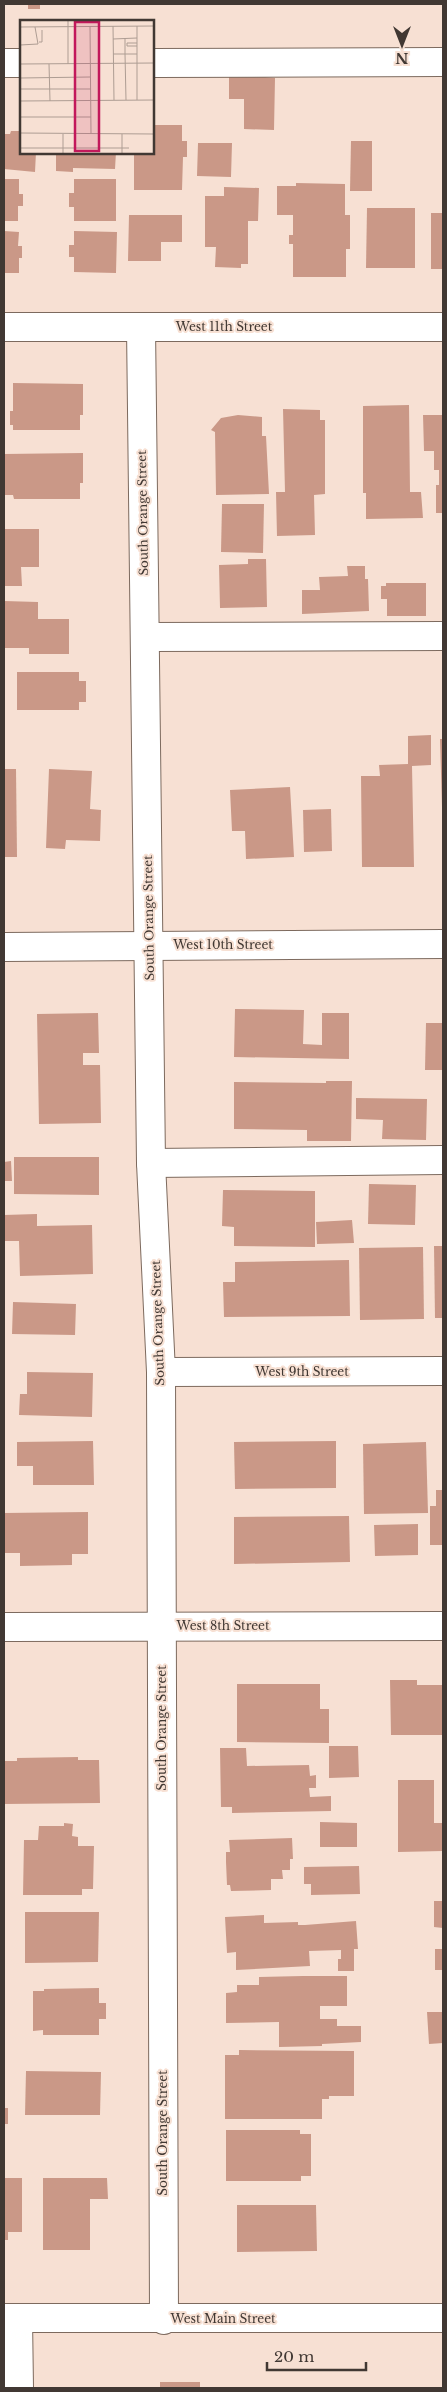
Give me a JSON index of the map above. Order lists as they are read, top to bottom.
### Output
{
  "streets": {
    "street": [
      "West 11th Street",
      "South Orange Street",
      "West 10th Street",
      "West 9th Street",
      "West 8th Street",
      "West Main Street"
    ]
  },
  "crossings": [
    ["West 11th Street", "South Orange Street"],
    ["South Orange Street", "West 10th Street"],
    ["South Orange Street", "West 9th Street"],
    ["South Orange Street", "West 8th Street"],
    ["South Orange Street", "West Main Street"]
  ],
  "scale_bar": "20 m",
  "north": "bottom"
}
